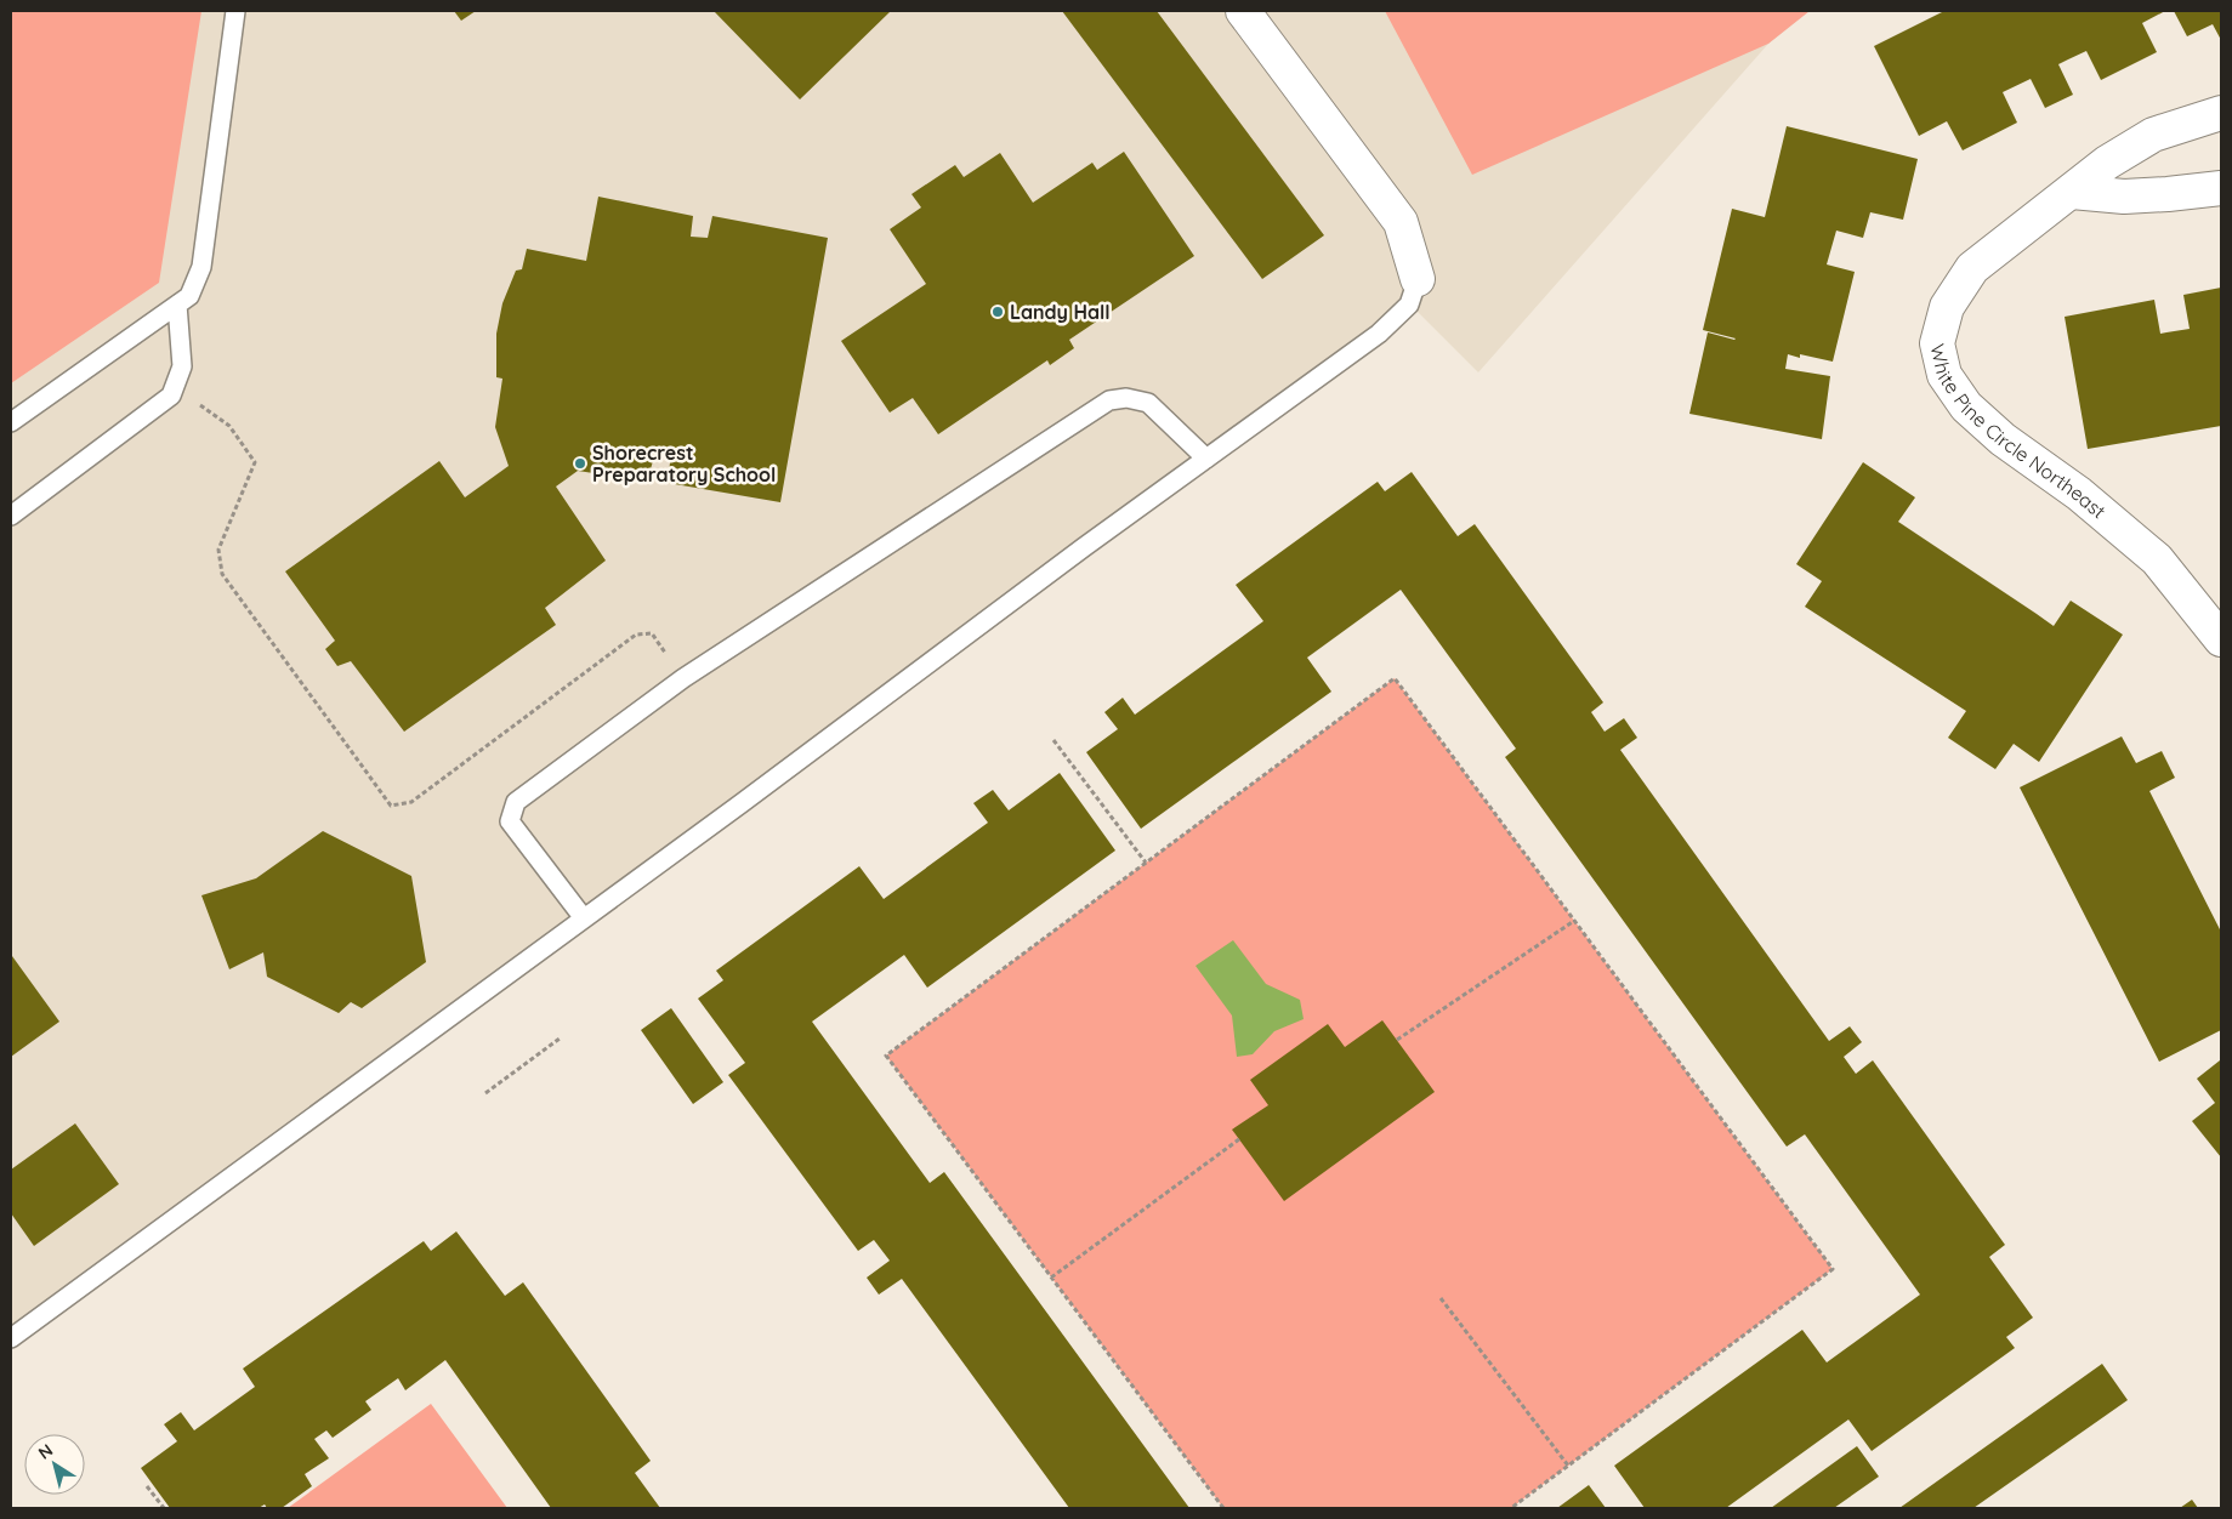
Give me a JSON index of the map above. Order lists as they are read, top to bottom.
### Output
{
  "streets": {
    "street": ["White Pine Circle Northeast"]
  },
  "places": ["Landy Hall", "Shorecrest Preparatory School"],
  "north": "top left"
}
